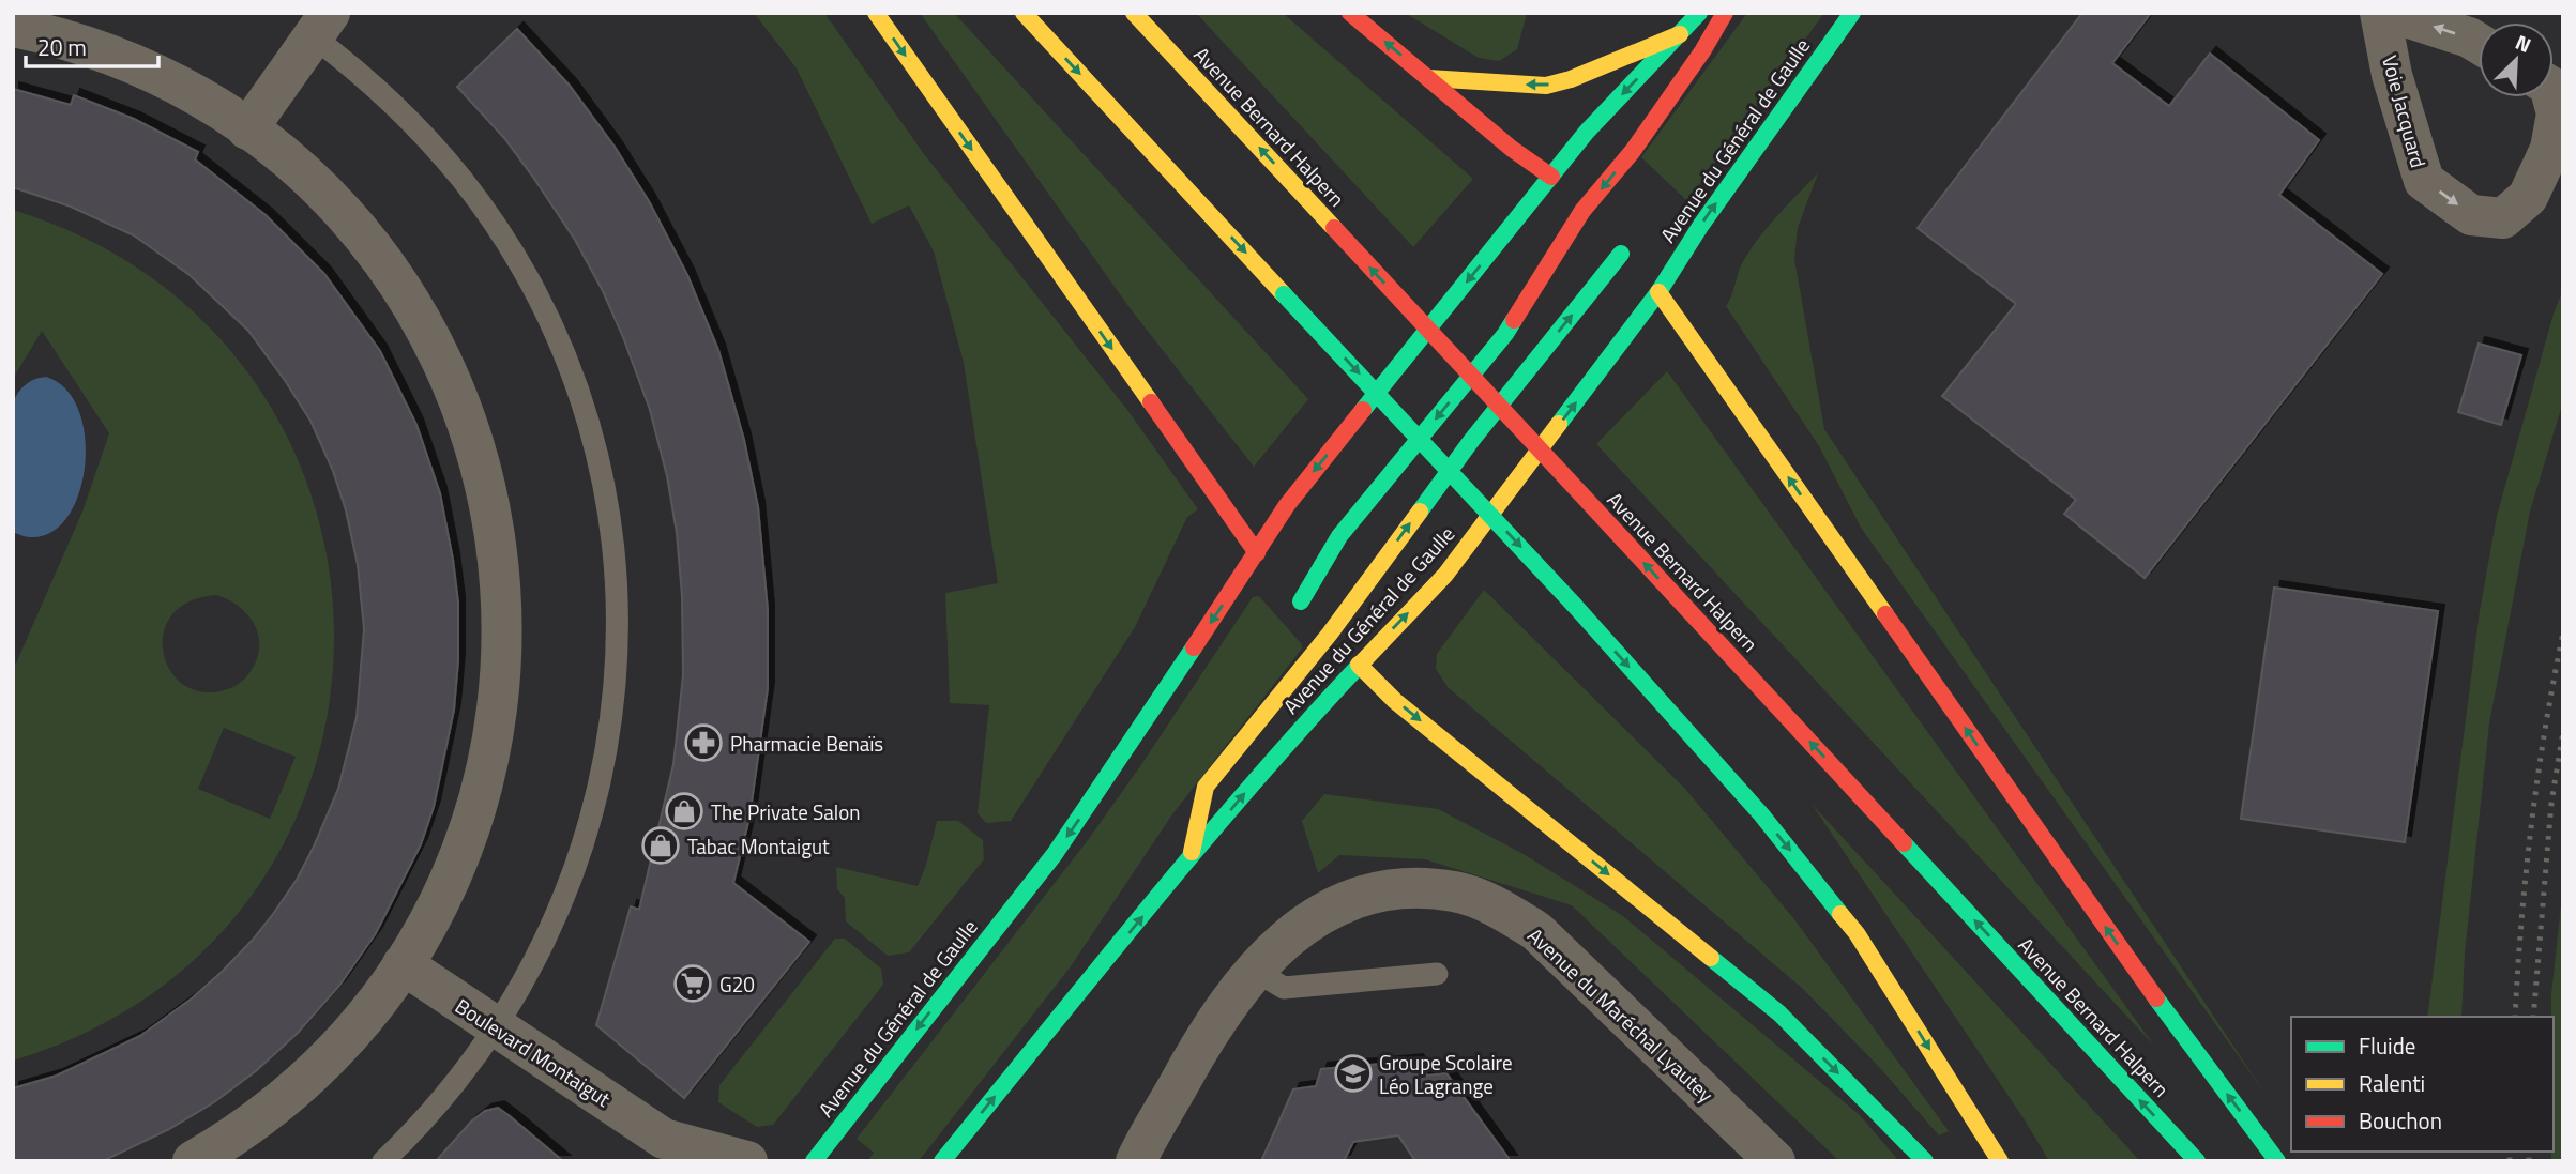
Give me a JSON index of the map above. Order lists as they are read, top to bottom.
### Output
{
  "streets": {
    "main road": ["Avenue Bernard Halpern", "Avenue du Général de Gaulle"],
    "street": ["Voie Jacquard", "Avenue du Maréchal Lyautey", "Boulevard Montaigut"]
  },
  "places": {
    "pharmacy": ["Pharmacie Benaïs"],
    "shop": ["The Private Salon", "Tabac Montaigut"],
    "supermarket": ["G20"],
    "school or university": ["Groupe Scolaire Léo Lagrange"]
  },
  "legend": ["Fluide", "Ralenti", "Bouchon"],
  "scale_bar": "20 m",
  "north": "top right"
}
